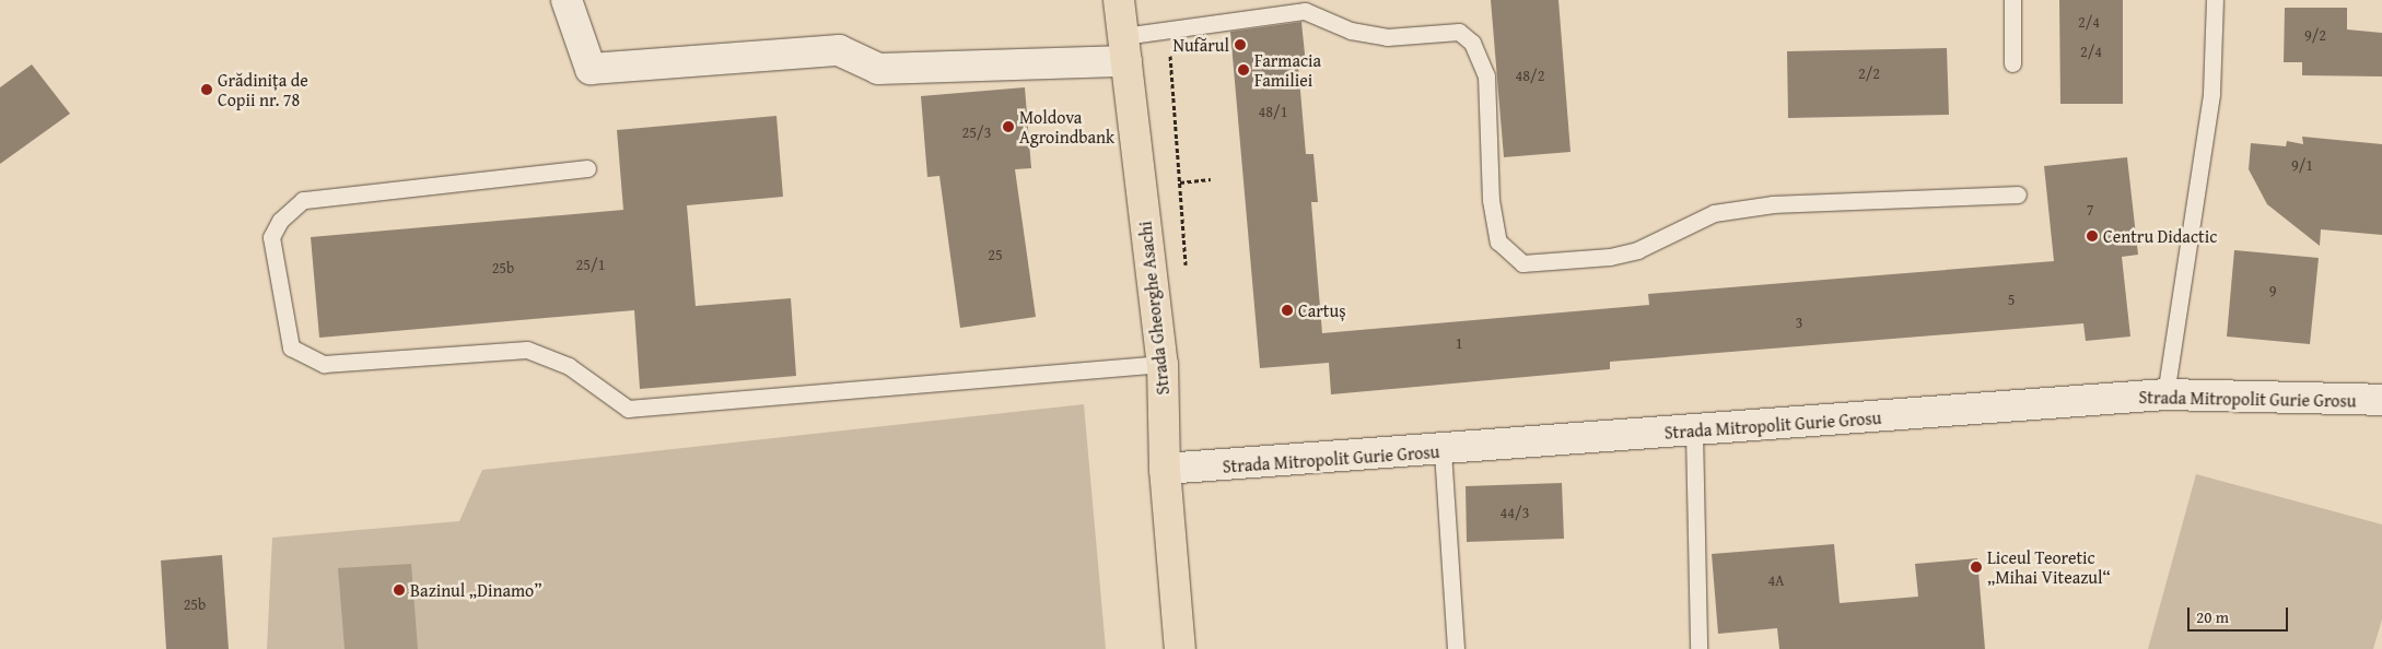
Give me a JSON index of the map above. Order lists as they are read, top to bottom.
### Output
{
  "streets": {
    "main road": ["Strada Gheorghe Asachi"],
    "street": ["Strada Mitropolit Gurie Grosu"]
  },
  "crossings": [
    ["Strada Gheorghe Asachi", "Strada Mitropolit Gurie Grosu"]
  ],
  "places": [
    "Nufărul",
    "Farmacia Familiei",
    "Grădinița de Copii nr. 78",
    "Moldova Agroindbank",
    "Centru Didactic",
    "Cartuș",
    "Liceul Teoretic „Mihai Viteazul“",
    "Bazinul „Dinamo”"
  ],
  "house_numbers": [
    "2/4",
    "9/2",
    "2/4",
    "2/2",
    "48/2",
    "48/1",
    "25/3",
    "9/1",
    "7",
    "25",
    "25/1",
    "25b",
    "9",
    "5",
    "3",
    "1",
    "44/3",
    "4A",
    "25b"
  ],
  "scale_bar": "20 m"
}
